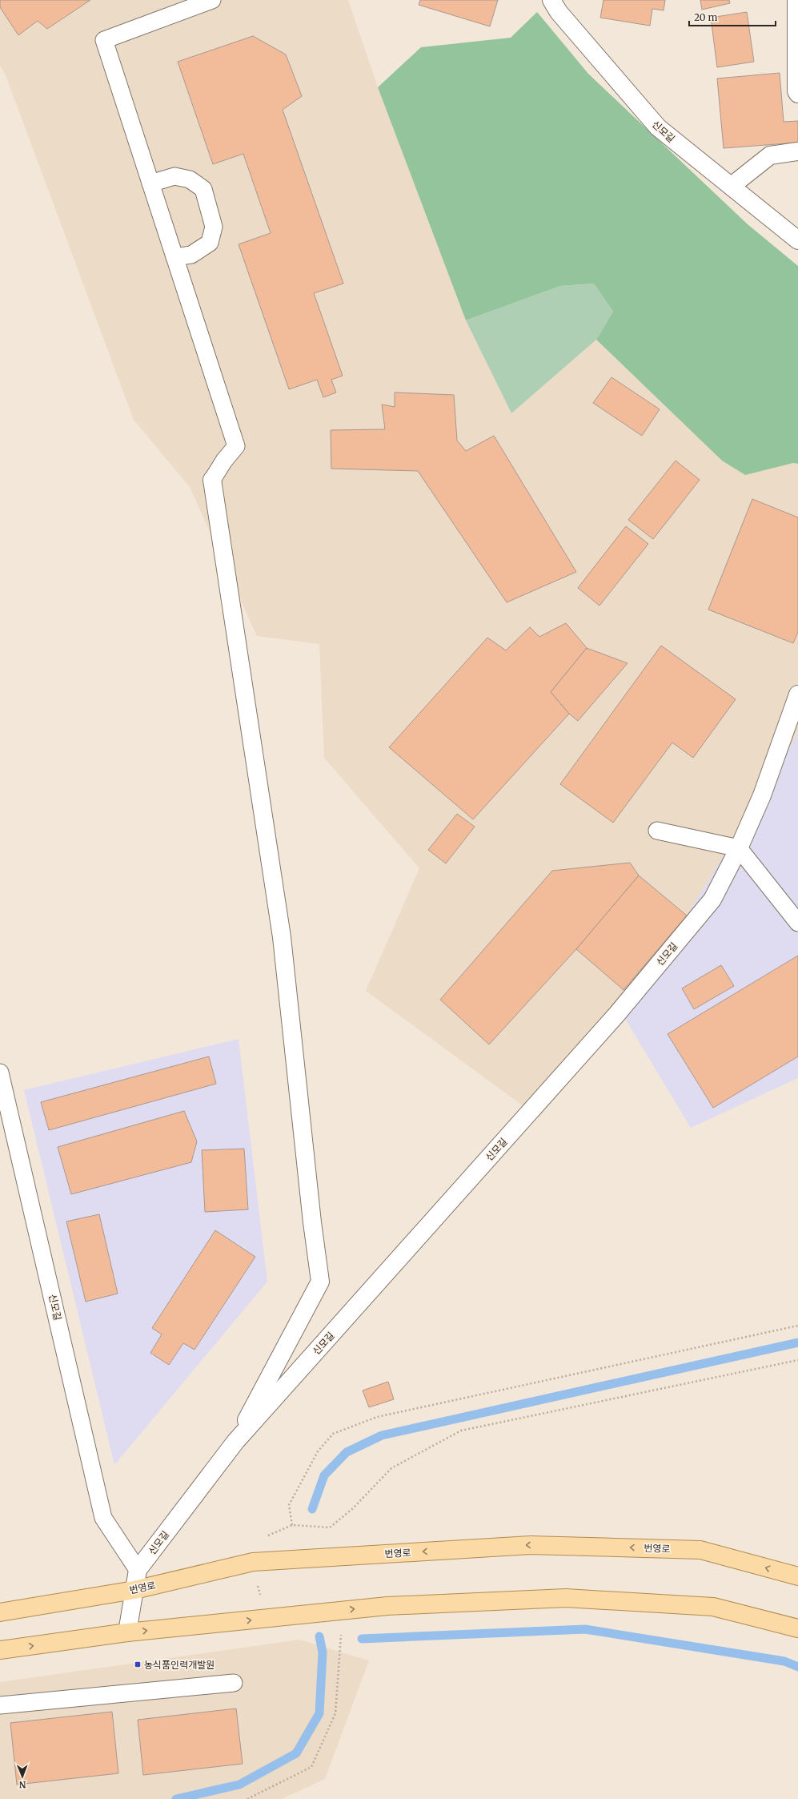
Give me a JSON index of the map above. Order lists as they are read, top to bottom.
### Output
{
  "streets": {
    "main road": ["번영로"],
    "street": ["신모길"]
  },
  "crossings": [
    ["신모길", "번영로"]
  ],
  "places": {
    "transit": ["농식품인력개발원"]
  },
  "scale_bar": "20 m",
  "north": "bottom"
}
